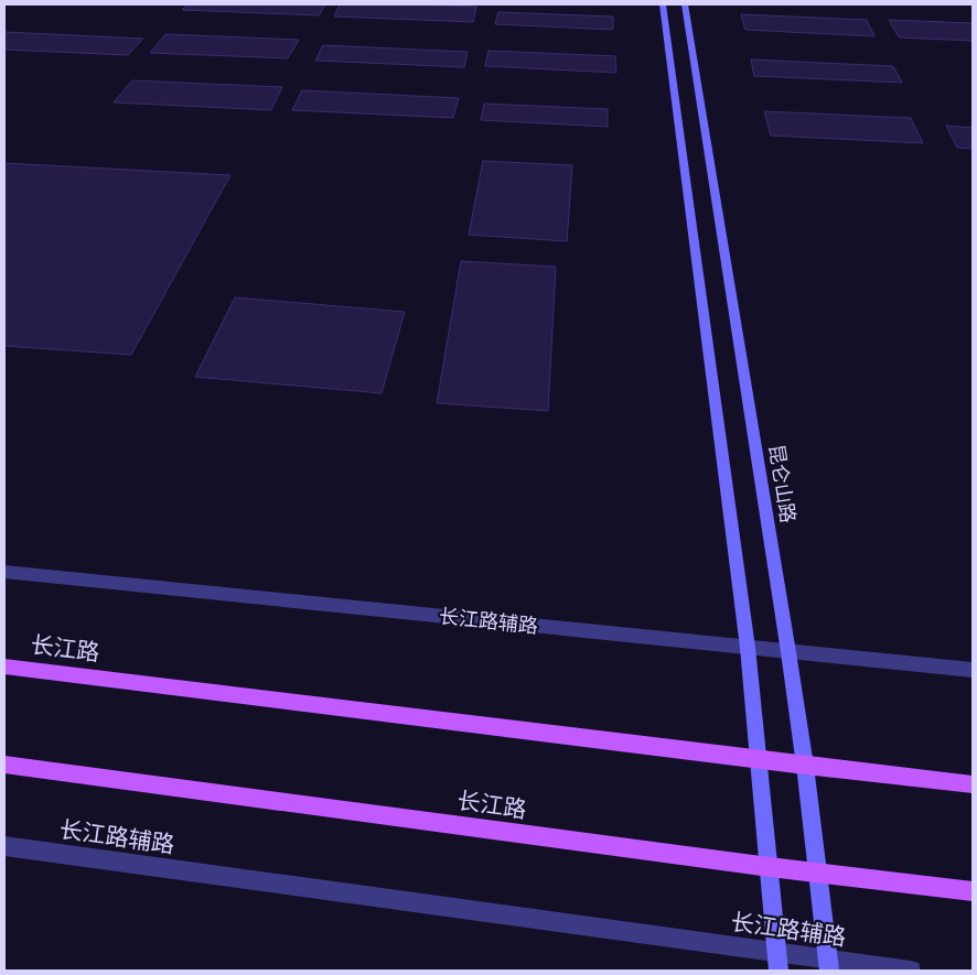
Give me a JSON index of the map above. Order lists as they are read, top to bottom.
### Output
{
  "streets": {
    "main road": ["长江路"],
    "street": ["昆仑山路"],
    "lane": ["长江路辅路"]
  },
  "crossings": [
    ["昆仑山路", "长江路辅路"],
    ["昆仑山路", "长江路"]
  ]
}
